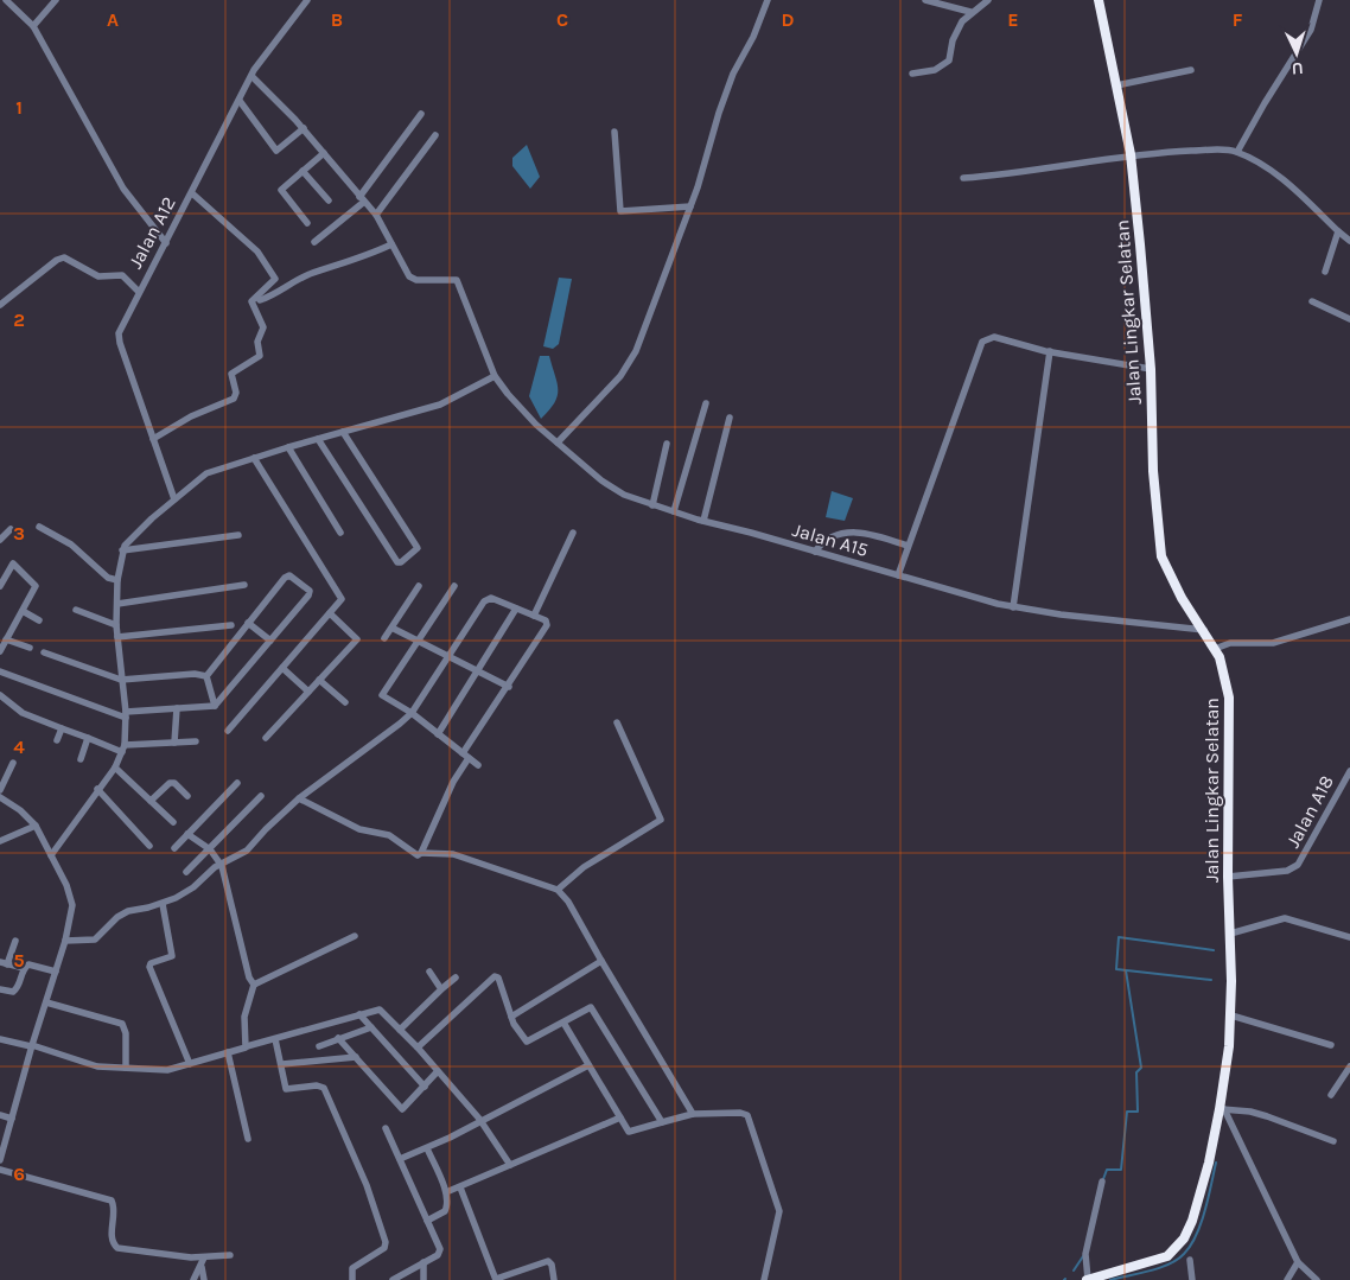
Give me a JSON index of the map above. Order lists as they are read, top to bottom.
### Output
{
  "streets": {
    "highway": ["Jalan Lingkar Selatan"],
    "street": ["Jalan A12", "Jalan A15", "Jalan A18"]
  },
  "crossings": [
    ["Jalan Lingkar Selatan", "Jalan A15"],
    ["Jalan Lingkar Selatan", "Jalan A18"]
  ],
  "north": "bottom",
  "grid": {
    "columns": [
      "A",
      "B",
      "C",
      "D",
      "E",
      "F"
    ],
    "rows": [
      "1",
      "2",
      "3",
      "4",
      "5",
      "6"
    ]
  }
}
